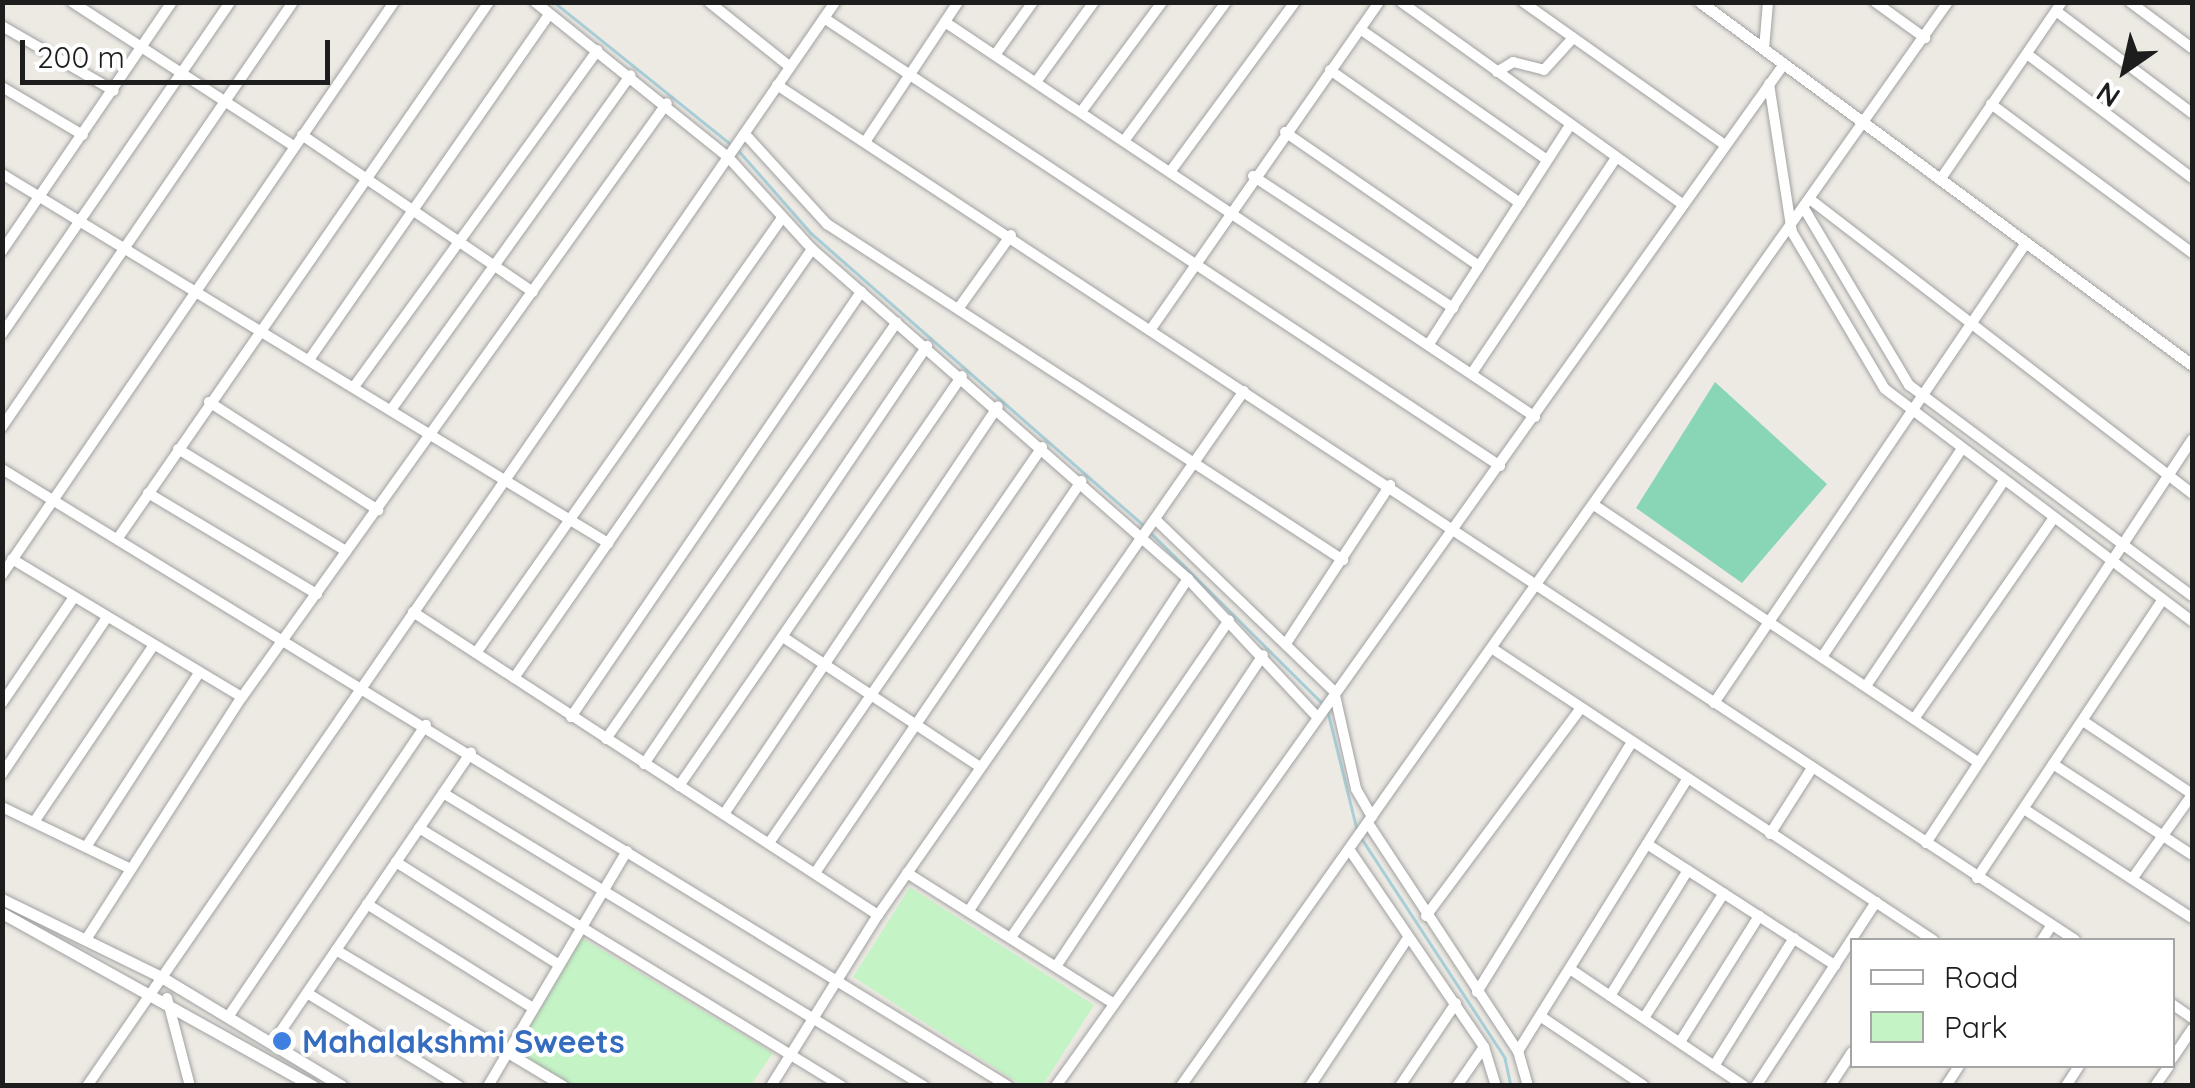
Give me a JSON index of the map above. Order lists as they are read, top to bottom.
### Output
{
  "places": ["Mahalakshmi Sweets"],
  "legend": ["Road", "Park"],
  "scale_bar": "200 m",
  "north": "bottom left"
}
